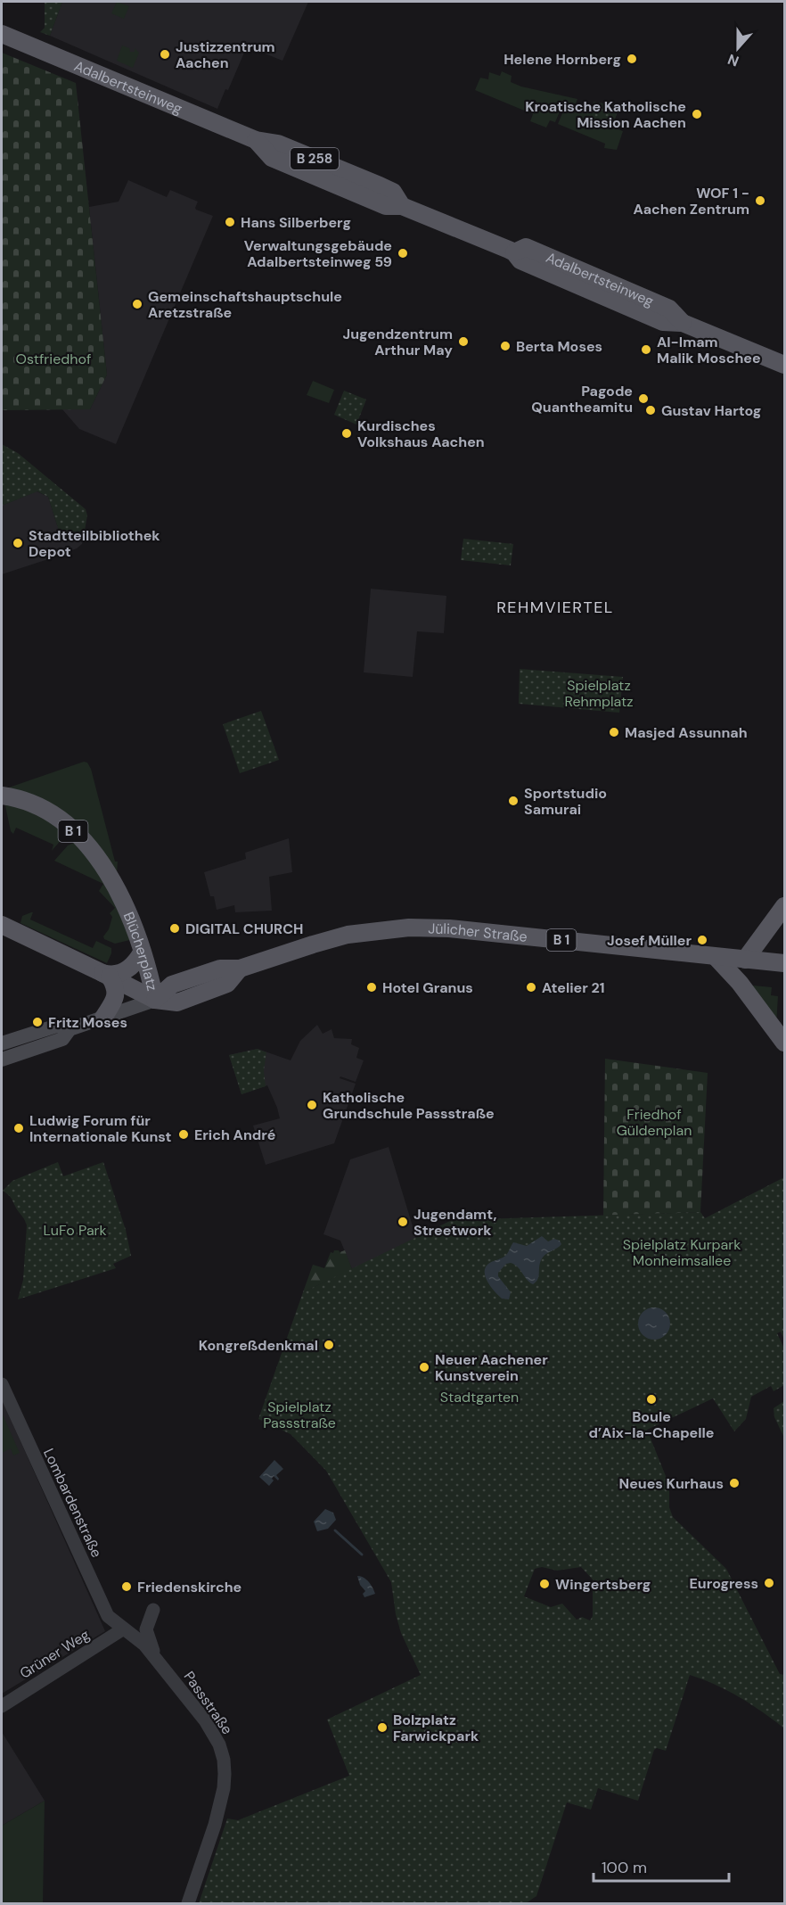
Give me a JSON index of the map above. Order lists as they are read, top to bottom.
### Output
{
  "streets": {
    "main road": [
      "Adalbertsteinweg",
      "B 258",
      "B 1",
      "Jülicher Straße",
      "Blücherplatz"
    ],
    "street": ["Lombardenstraße", "Grüner Weg", "Passstraße"]
  },
  "crossings": [
    ["Jülicher Straße", "Blücherplatz"],
    ["Lombardenstraße", "Grüner Weg"],
    ["Lombardenstraße", "Passstraße"],
    ["Grüner Weg", "Passstraße"]
  ],
  "districts": ["REHMVIERTEL"],
  "parks": [
    "Ostfriedhof",
    "Spielplatz Rehmplatz",
    "Friedhof Güldenplan",
    "LuFo Park",
    "Spielplatz Kurpark Monheimsallee",
    "Stadtgarten",
    "Spielplatz Passstraße"
  ],
  "places": [
    "Justizzentrum Aachen",
    "Helene Hornberg",
    "Kroatische Katholische Mission Aachen",
    "WOF 1 - Aachen Zentrum",
    "Hans Silberberg",
    "Verwaltungsgebäude Adalbertsteinweg 59",
    "Gemeinschaftshauptschule Aretzstraße",
    "Jugendzentrum Arthur May",
    "Berta Moses",
    "Al-Imam Malik Moschee",
    "Pagode Quantheamitu",
    "Gustav Hartog",
    "Kurdisches Volkshaus Aachen",
    "Stadtteilbibliothek Depot",
    "Masjed Assunnah",
    "Sportstudio Samurai",
    "DIGITAL CHURCH",
    "Josef Müller",
    "Hotel Granus",
    "Atelier 21",
    "Fritz Moses",
    "Katholische Grundschule Passstraße",
    "Ludwig Forum für Internationale Kunst",
    "Erich André",
    "Jugendamt, Streetwork",
    "Kongreßdenkmal",
    "Neuer Aachener Kunstverein",
    "Boule d’Aix-la-Chapelle",
    "Neues Kurhaus",
    "Eurogress",
    "Wingertsberg",
    "Friedenskirche",
    "Bolzplatz Farwickpark"
  ],
  "scale_bar": "100 m",
  "north": "bottom"
}
